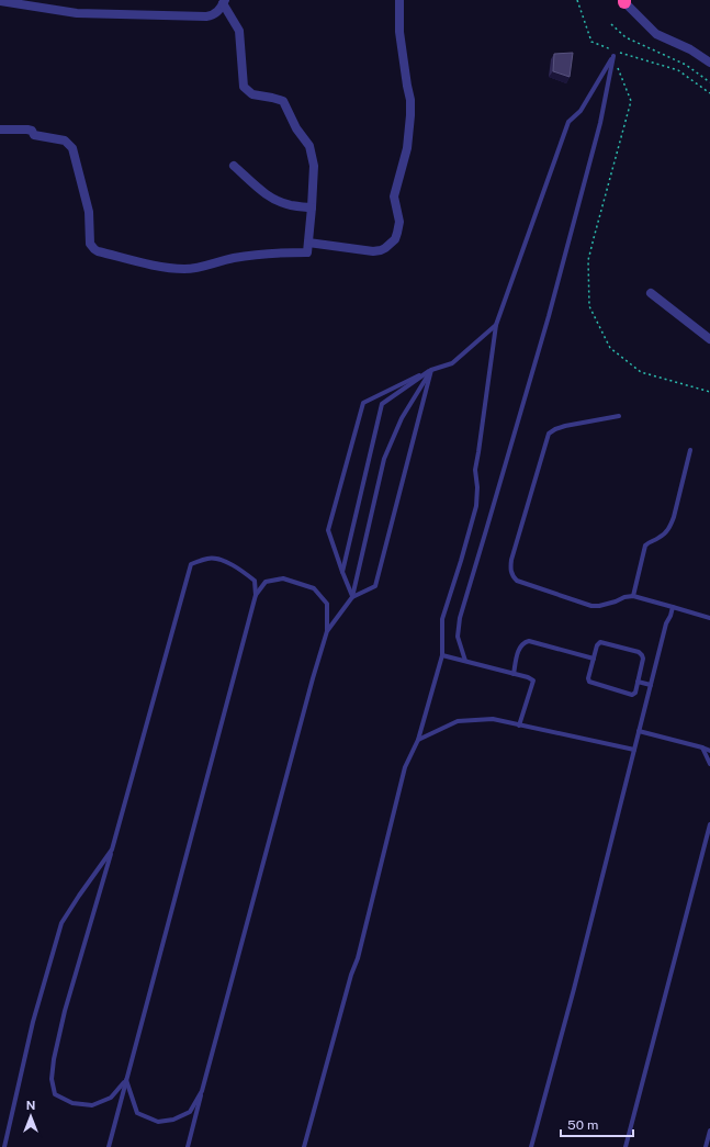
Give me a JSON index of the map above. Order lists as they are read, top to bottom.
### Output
{
  "scale_bar": "50 m",
  "north": "top"
}
